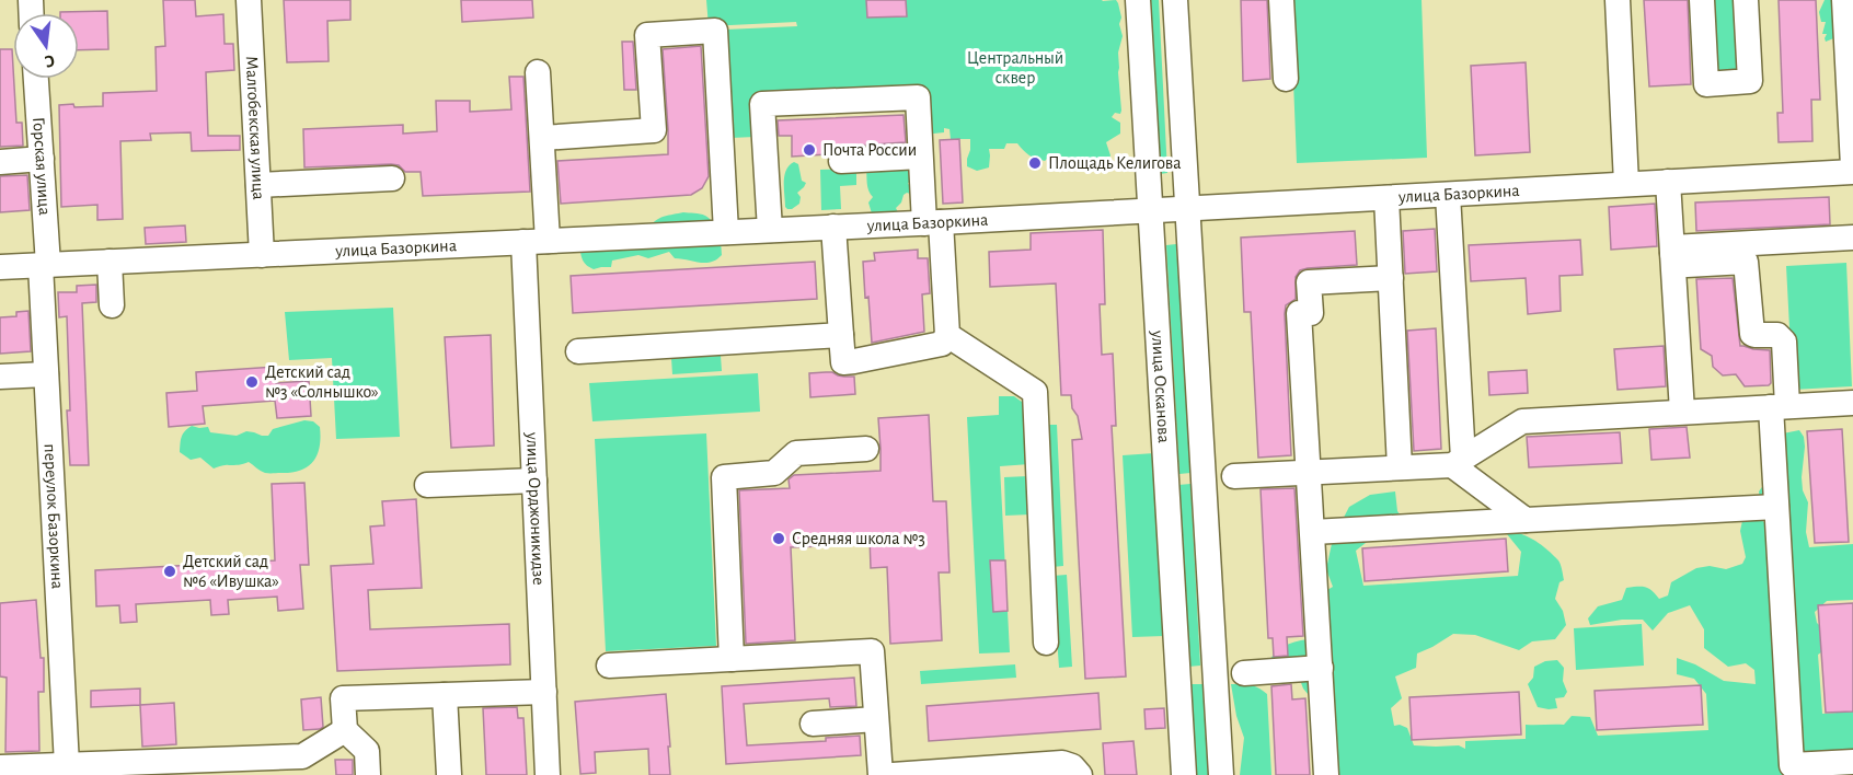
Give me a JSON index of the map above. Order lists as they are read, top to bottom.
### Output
{
  "streets": {
    "street": [
      "Малгобекская улица",
      "Горская улица",
      "улица Базоркина",
      "улица Осканова",
      "улица Орджоникидзе",
      "переулок Базоркина"
    ]
  },
  "crossings": [
    ["Малгобекская улица", "улица Базоркина"],
    ["Горская улица", "улица Базоркина"],
    ["Горская улица", "переулок Базоркина"],
    ["улица Базоркина", "улица Осканова"],
    ["улица Базоркина", "улица Орджоникидзе"],
    ["улица Базоркина", "переулок Базоркина"]
  ],
  "parks": ["Центральный сквер"],
  "places": [
    "Почта России",
    "Площадь Келигова",
    "Детский сад №3 «Солнышко»",
    "Средняя школа №3",
    "Детский сад №6 «Ивушка»"
  ],
  "north": "bottom"
}
